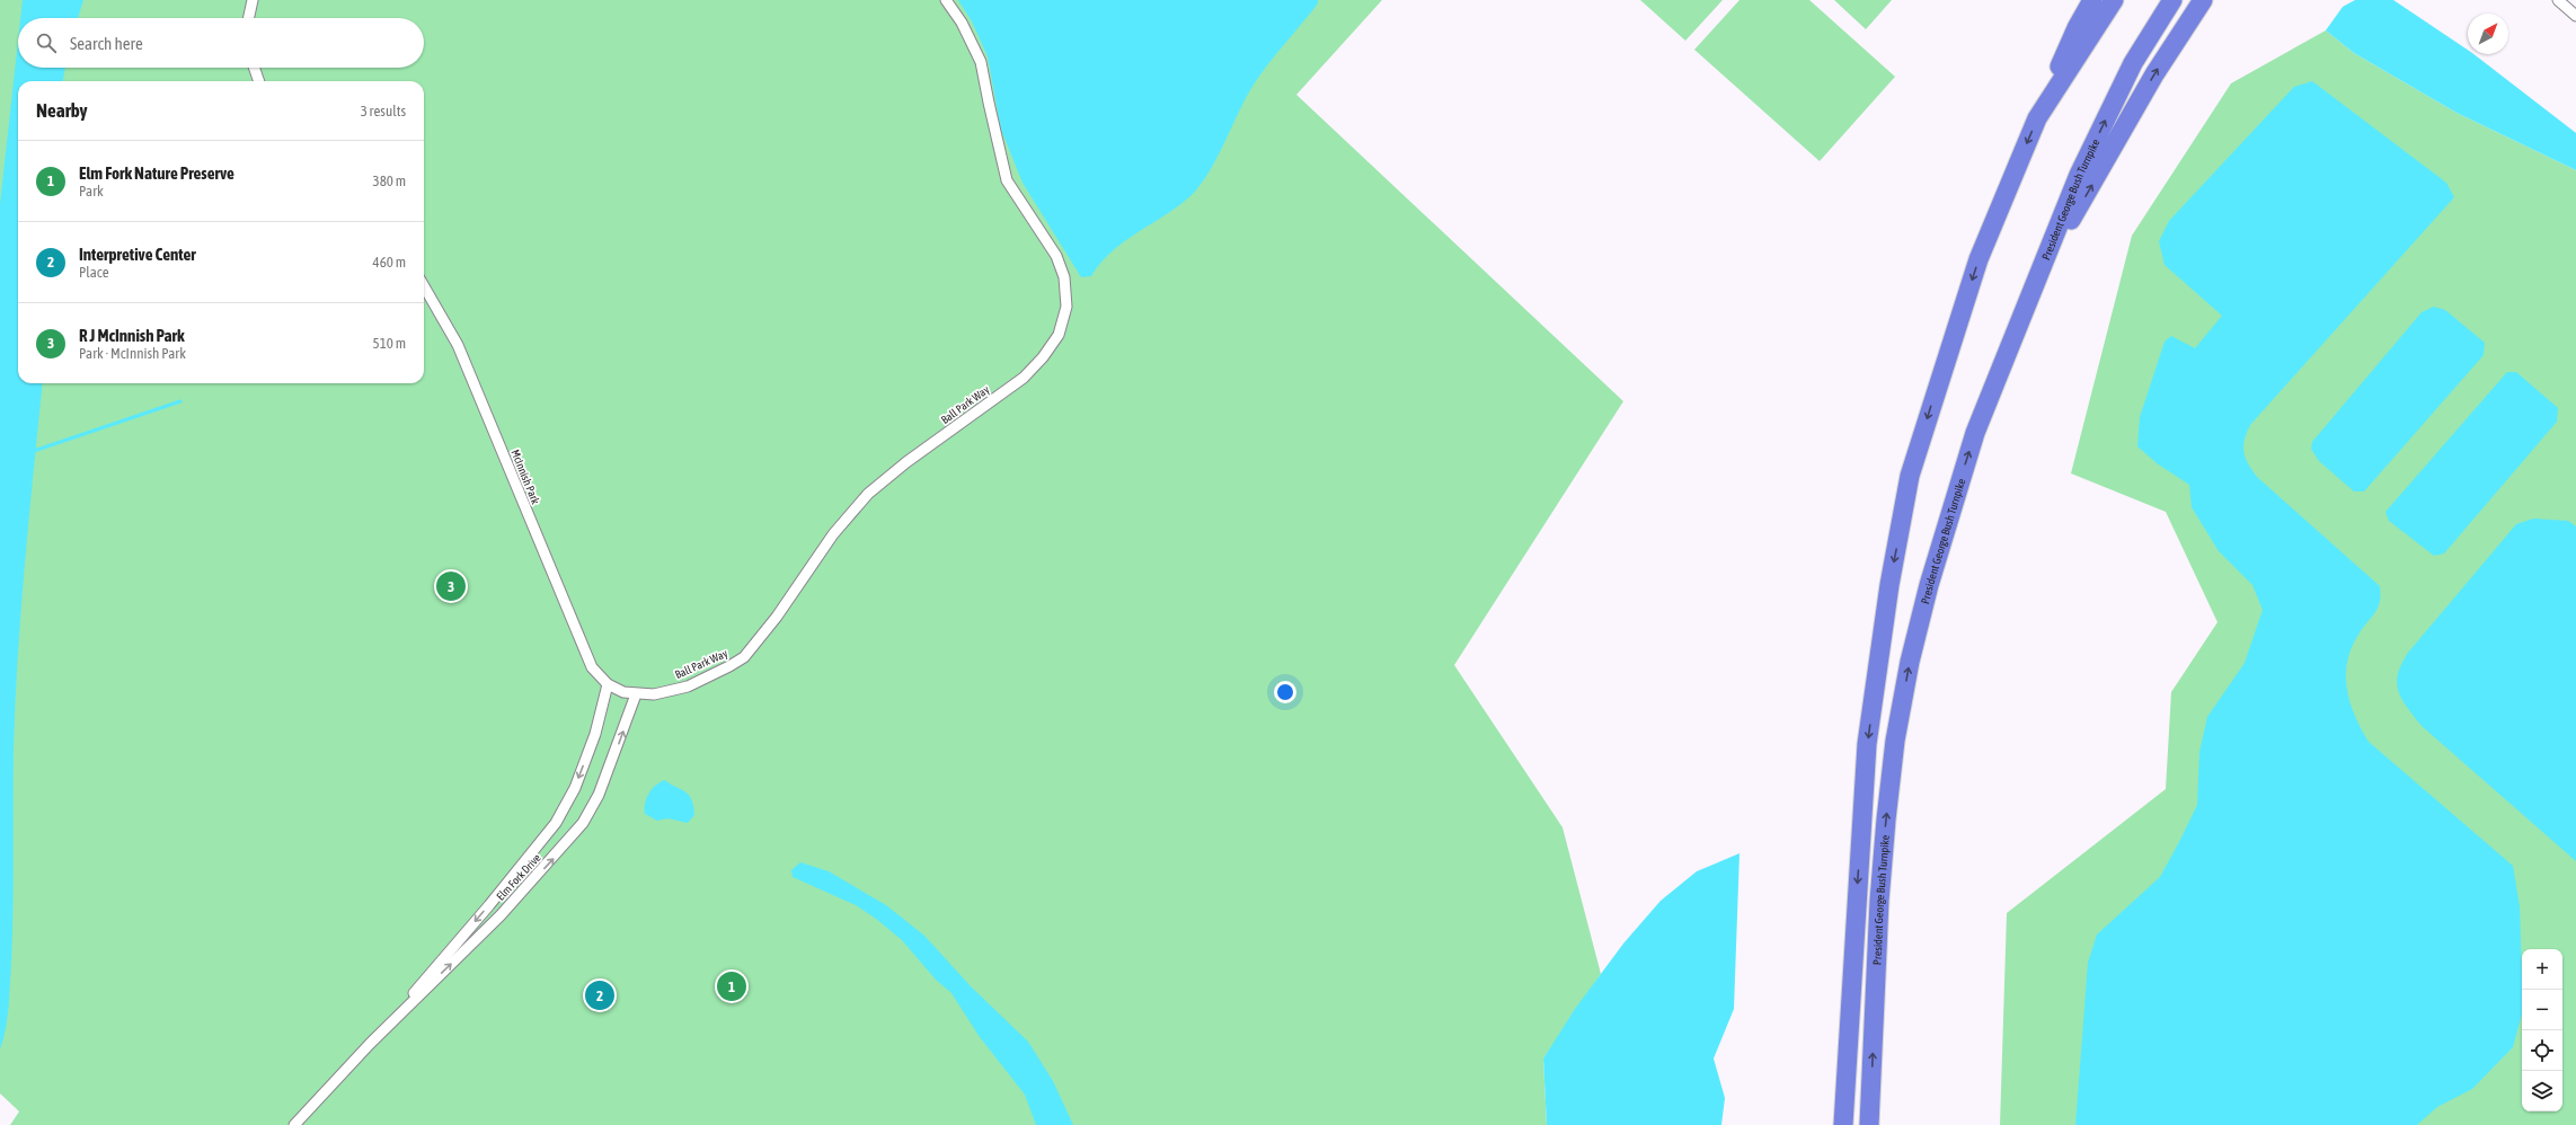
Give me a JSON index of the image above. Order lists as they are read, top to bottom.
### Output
{
  "streets": {
    "highway": ["President George Bush Turnpike"],
    "street": ["Ball Park Way", "McInnish Park", "Elm Fork Drive"]
  },
  "crossings": [
    ["Ball Park Way", "McInnish Park"],
    ["Ball Park Way", "Elm Fork Drive"],
    ["McInnish Park", "Elm Fork Drive"]
  ],
  "north": "top right",
  "page": {
    "search": "Search here",
    "heading": ["Nearby", "3 results"],
    "list": [
      {
        "mark": "1",
        "name": "Elm Fork Nature Preserve",
        "note": "Park",
        "value": "380 m"
      },
      {
        "mark": "2",
        "name": "Interpretive Center",
        "note": "Place",
        "value": "460 m"
      },
      {
        "mark": "3",
        "name": "R J McInnish Park",
        "note": "Park · McInnish Park",
        "value": "510 m"
      }
    ],
    "pins": ["3", "1", "2"],
    "map_buttons": ["+", "−"]
  }
}
